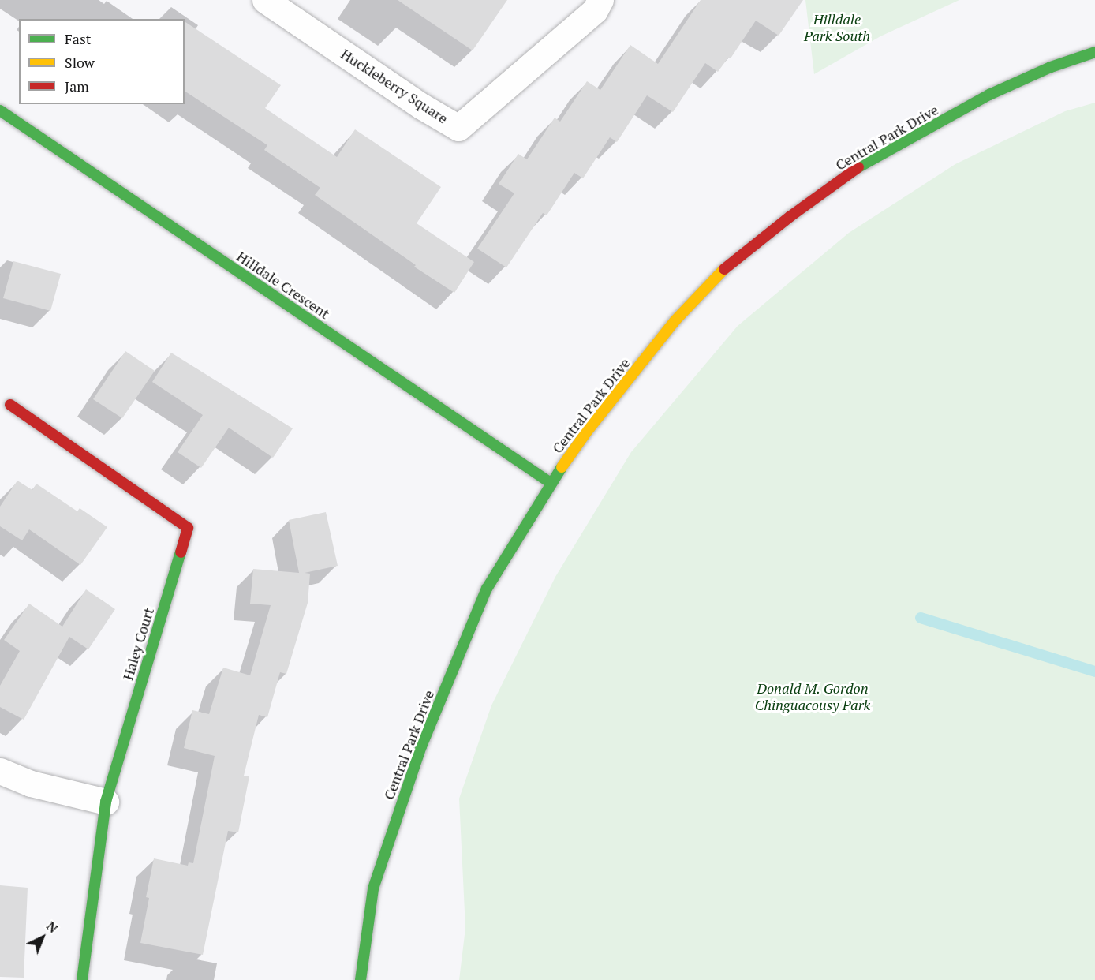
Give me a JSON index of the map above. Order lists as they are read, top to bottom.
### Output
{
  "streets": {
    "street": [
      "Huckleberry Square",
      "Central Park Drive",
      "Hilldale Crescent",
      "Haley Court"
    ]
  },
  "crossings": [
    ["Central Park Drive", "Hilldale Crescent"]
  ],
  "parks": ["Hilldale Park South", "Donald M. Gordon Chinguacousy Park"],
  "legend": ["Fast", "Slow", "Jam"],
  "north": "top right"
}
